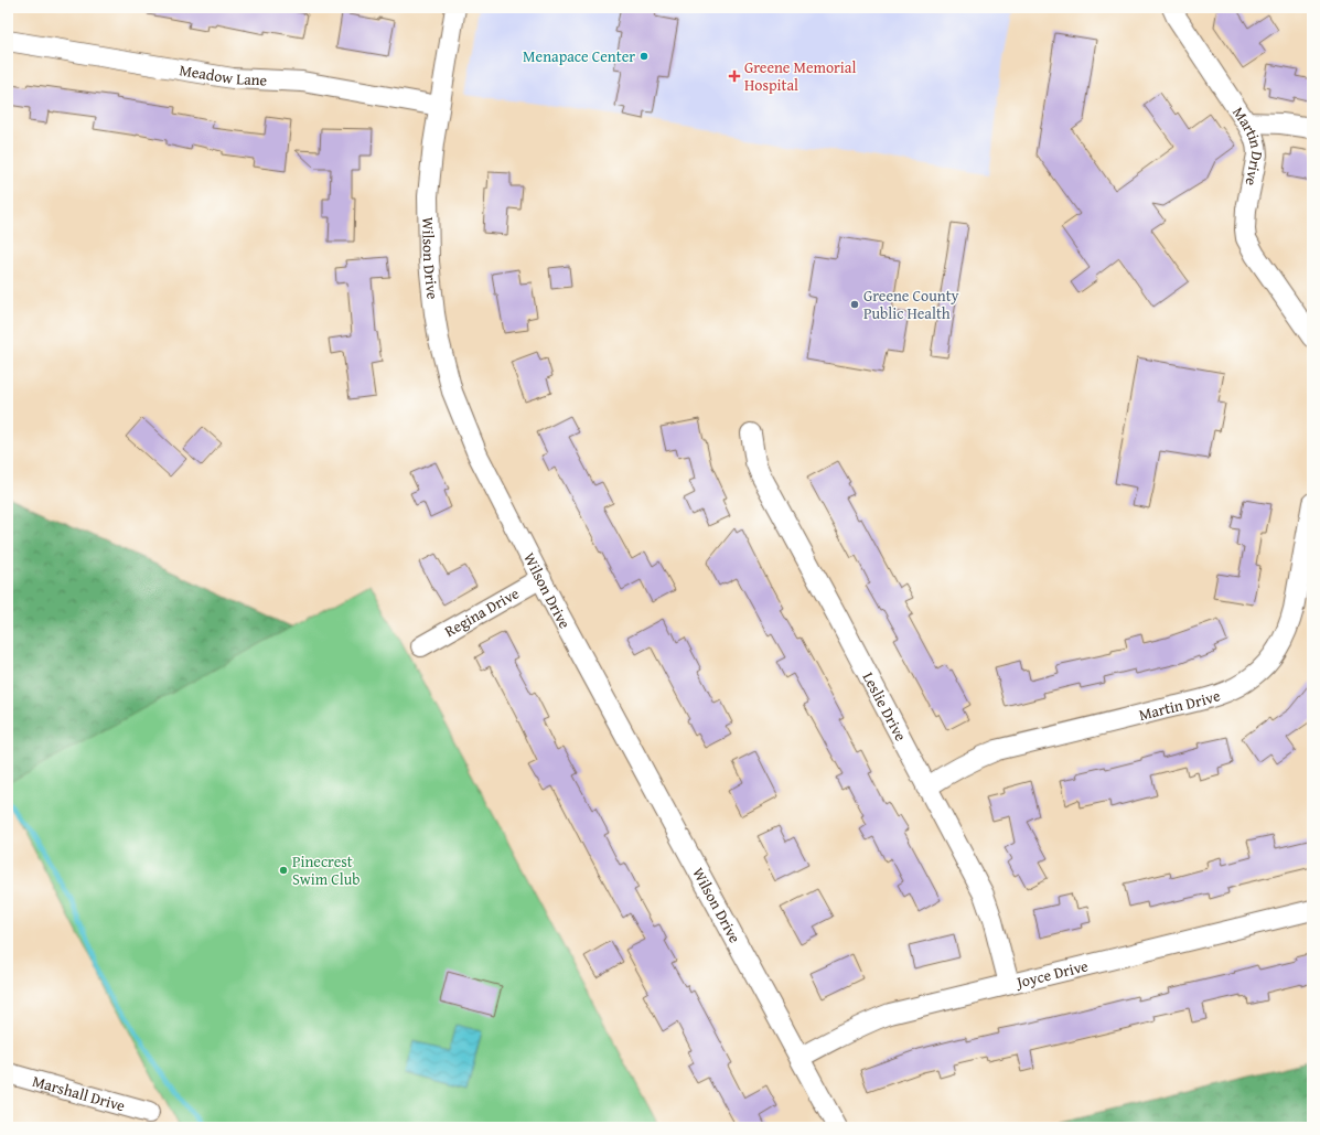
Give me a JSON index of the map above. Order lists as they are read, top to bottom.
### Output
{
  "streets": {
    "street": [
      "Meadow Lane",
      "Martin Drive",
      "Wilson Drive",
      "Regina Drive",
      "Leslie Drive",
      "Joyce Drive",
      "Marshall Drive"
    ]
  },
  "crossings": [
    ["Meadow Lane", "Wilson Drive"],
    ["Martin Drive", "Leslie Drive"],
    ["Wilson Drive", "Regina Drive"],
    ["Wilson Drive", "Joyce Drive"],
    ["Leslie Drive", "Joyce Drive"]
  ],
  "places": {
    "other": ["Menapace Center", "Greene County Public Health", "Pinecrest Swim Club"],
    "health": ["Greene Memorial Hospital"]
  }
}
